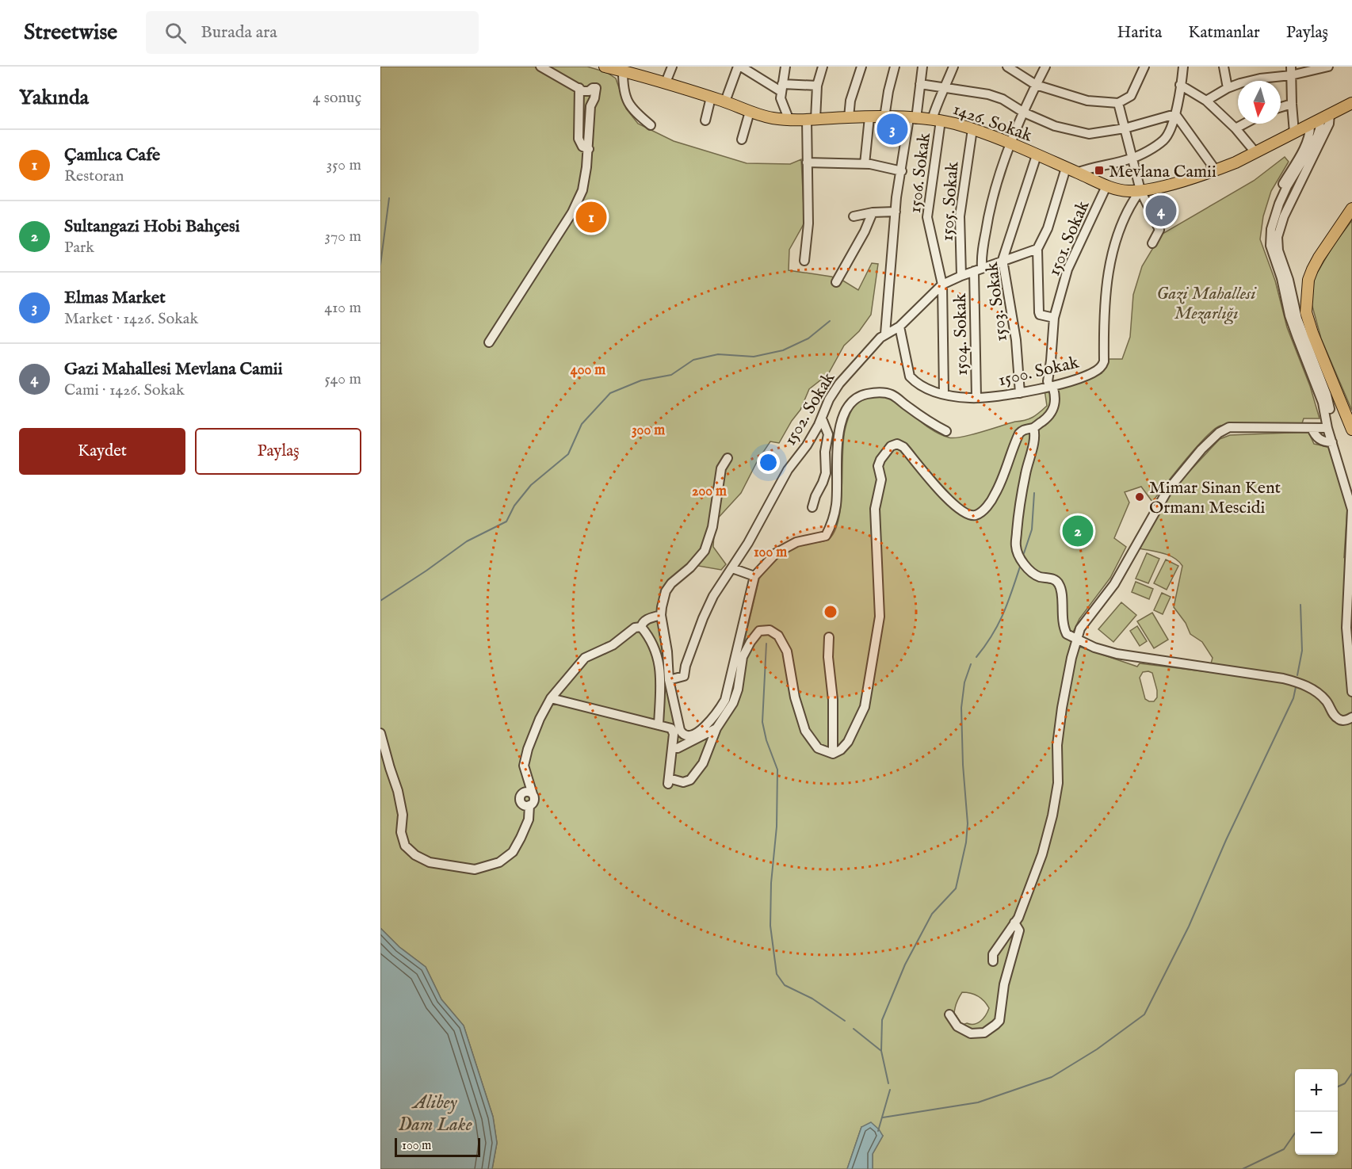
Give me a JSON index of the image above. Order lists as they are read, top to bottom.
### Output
{
  "streets": {
    "main road": ["1426. Sokak"],
    "street": [
      "1506. Sokak",
      "1505. Sokak",
      "1501. Sokak",
      "1503. Sokak",
      "1504. Sokak",
      "1500. Sokak",
      "1502. Sokak"
    ]
  },
  "crossings": [
    ["1426. Sokak", "1506. Sokak"],
    ["1426. Sokak", "1505. Sokak"],
    ["1426. Sokak", "1501. Sokak"],
    ["1426. Sokak", "1503. Sokak"],
    ["1426. Sokak", "1504. Sokak"],
    ["1426. Sokak", "1500. Sokak"],
    ["1506. Sokak", "1500. Sokak"],
    ["1506. Sokak", "1502. Sokak"],
    ["1505. Sokak", "1502. Sokak"],
    ["1501. Sokak", "1500. Sokak"],
    ["1503. Sokak", "1500. Sokak"],
    ["1503. Sokak", "1502. Sokak"],
    ["1504. Sokak", "1500. Sokak"],
    ["1504. Sokak", "1502. Sokak"],
    ["1500. Sokak", "1502. Sokak"]
  ],
  "water": ["Alibey Dam Lake"],
  "parks": ["Gazi Mahallesi Mezarlığı"],
  "places": {
    "transit": ["Mevlana Camii"],
    "other": ["Mimar Sinan Kent Ormanı Mescidi"]
  },
  "scale_bar": "100 m",
  "north": "bottom",
  "page": {
    "header": "Streetwise",
    "search": "Burada ara",
    "nav": ["Harita", "Katmanlar", "Paylaş"],
    "heading": ["Yakında", "4 sonuç"],
    "pins": [
      "3",
      "4",
      "1",
      "2"
    ],
    "list": [
      {
        "mark": "1",
        "name": "Çamlıca Cafe",
        "note": "Restoran",
        "value": "350 m"
      },
      {
        "mark": "2",
        "name": "Sultangazi Hobi Bahçesi",
        "note": "Park",
        "value": "370 m"
      },
      {
        "mark": "3",
        "name": "Elmas Market",
        "note": "Market · 1426. Sokak",
        "value": "410 m"
      },
      {
        "mark": "4",
        "name": "Gazi Mahallesi Mevlana Camii",
        "note": "Cami · 1426. Sokak",
        "value": "540 m"
      }
    ],
    "buttons": ["Kaydet", "Paylaş"],
    "map_buttons": ["+", "−"],
    "scale": "100 m"
  },
  "rings": [
    "400 m",
    "300 m",
    "200 m",
    "100 m"
  ]
}
